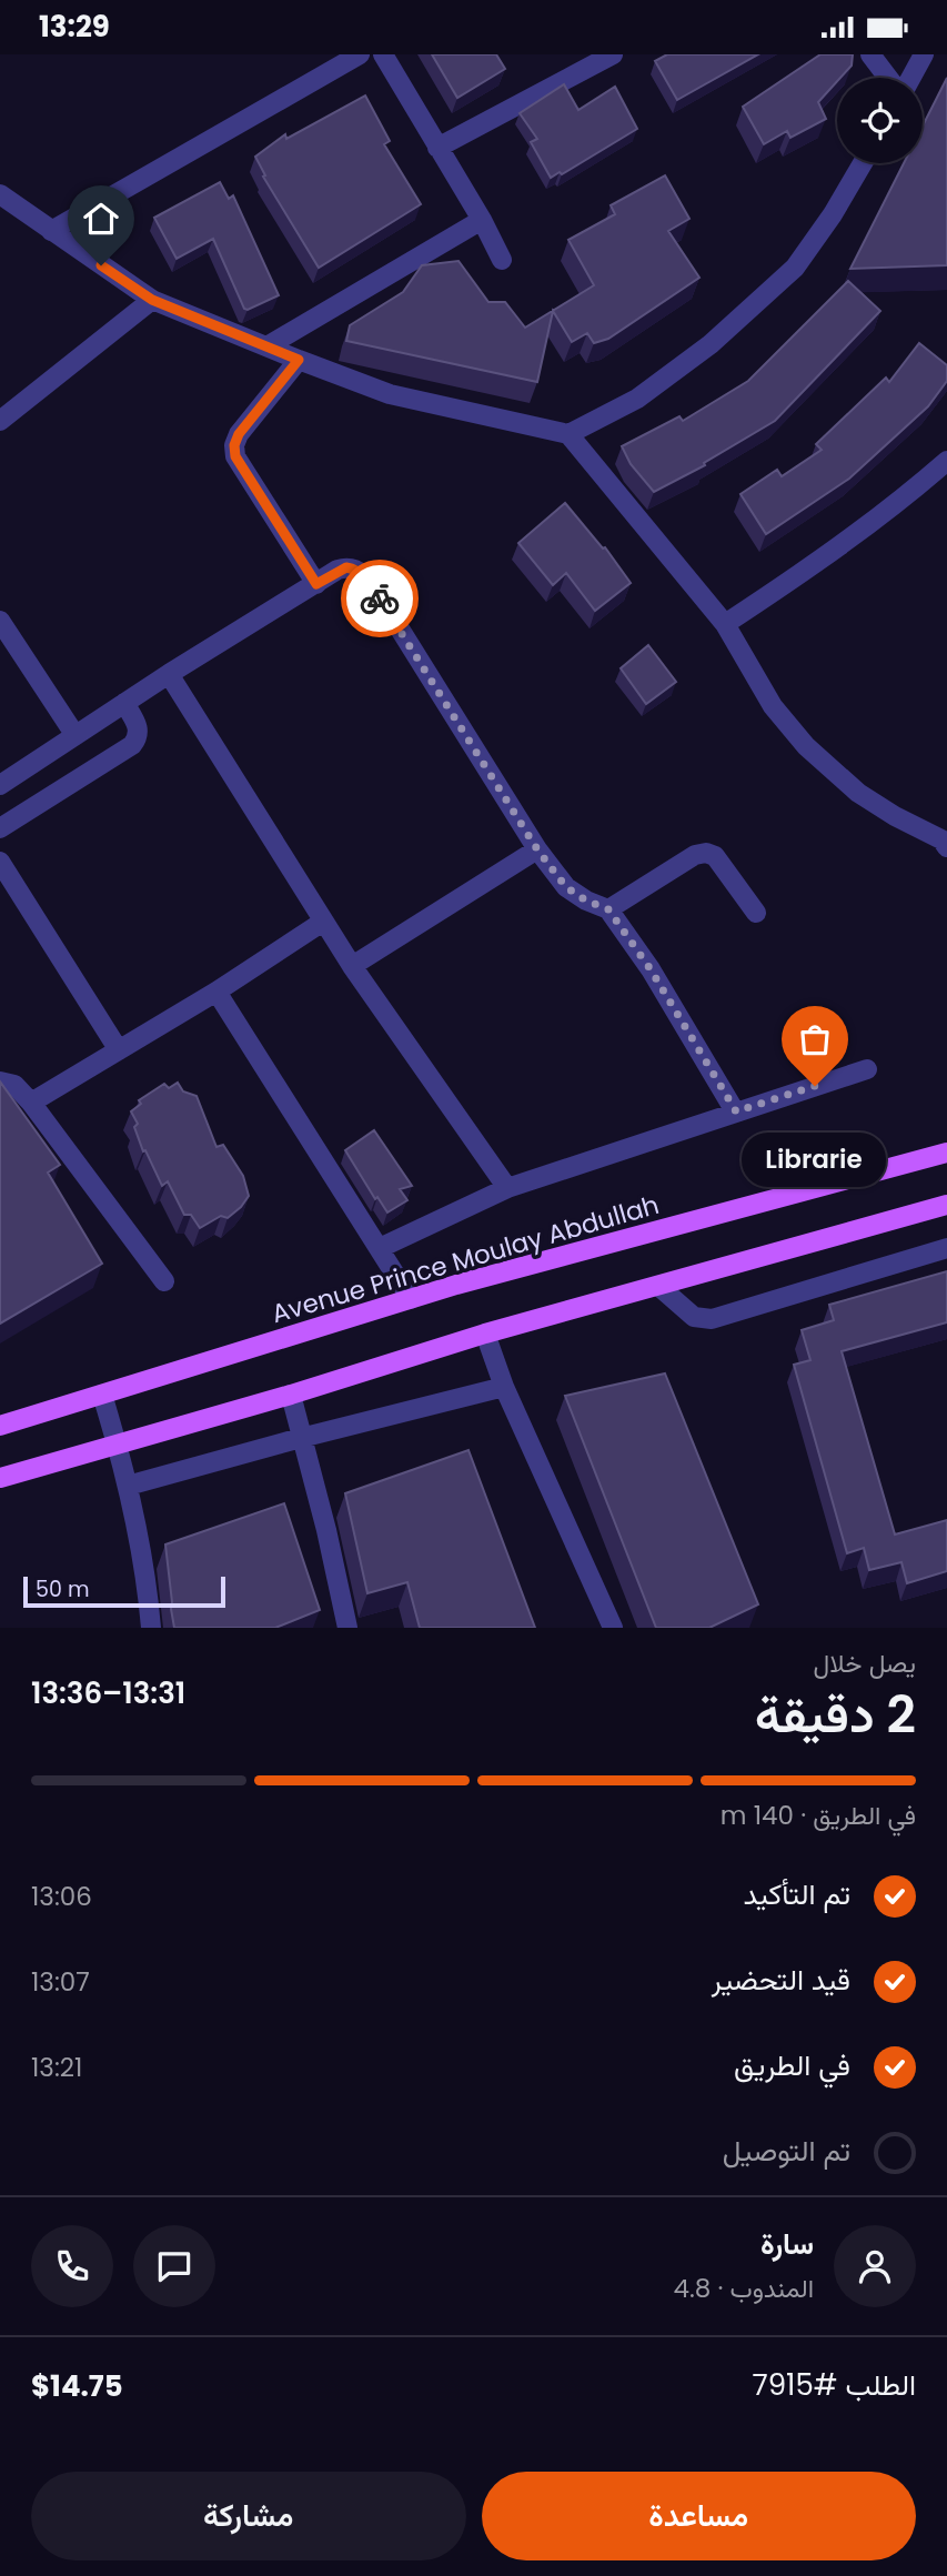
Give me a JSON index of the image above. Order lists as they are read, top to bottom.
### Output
{
  "streets": {
    "main road": ["Avenue Prince Moulay Abdullah"]
  },
  "places": ["Librarie"],
  "scale_bar": "50 m",
  "page": {
    "status": "13:29",
    "bubble": "Librarie",
    "scale": "50 m",
    "heading": ["2 دقيقة", "يصل خلال", "13:31–13:36"],
    "panel": [
      "سارة",
      "المندوب · 4.8",
      "الطلب #7915",
      "$14.75"
    ],
    "bar": "في الطريق · 140 m",
    "list": [
      ["تم التأكيد", "13:06"],
      ["قيد التحضير", "13:07"],
      ["في الطريق", "13:21"],
      "تم التوصيل"
    ],
    "buttons": ["مساعدة", "مشاركة"]
  }
}
